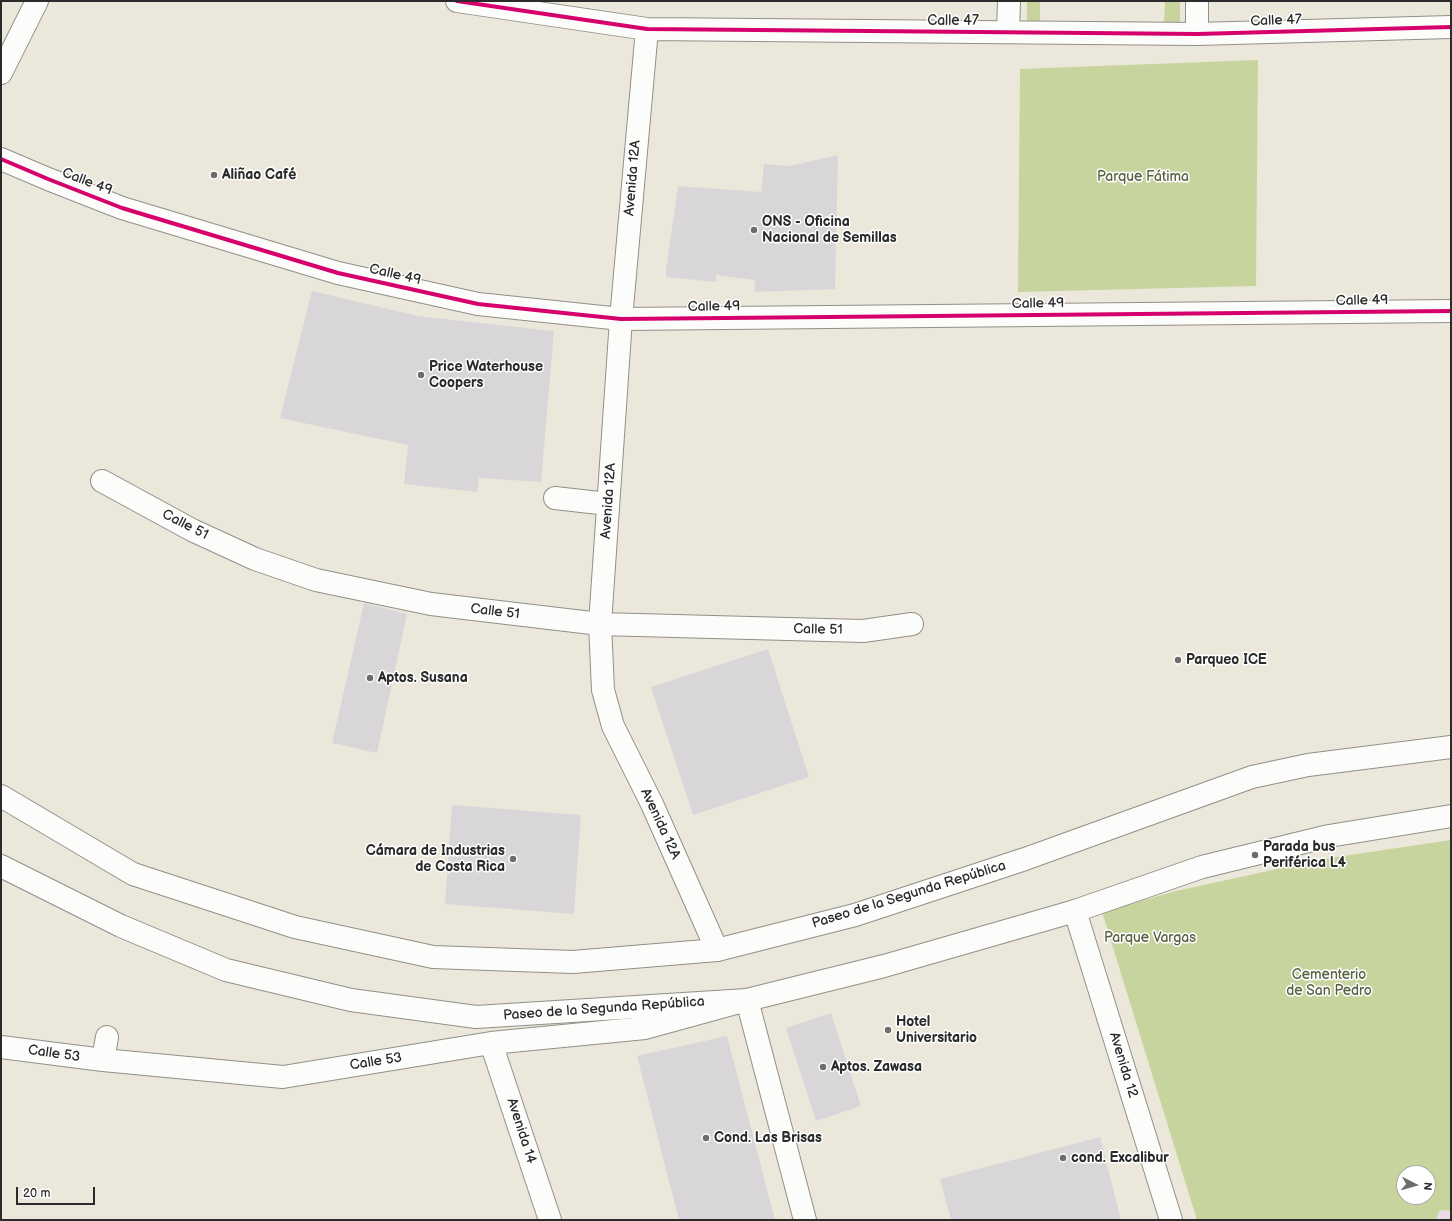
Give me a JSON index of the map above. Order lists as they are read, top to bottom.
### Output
{
  "streets": {
    "main road": [
      "Calle 47",
      "Avenida 12A",
      "Calle 49",
      "Calle 51",
      "Paseo de la Segunda República",
      "Calle 53",
      "Avenida 12",
      "Avenida 14"
    ]
  },
  "crossings": [
    ["Calle 47", "Avenida 12A"],
    ["Avenida 12A", "Calle 49"],
    ["Avenida 12A", "Calle 51"],
    ["Avenida 12A", "Paseo de la Segunda República"],
    ["Paseo de la Segunda República", "Calle 53"],
    ["Paseo de la Segunda República", "Avenida 12"],
    ["Calle 53", "Avenida 14"]
  ],
  "parks": ["Parque Fátima", "Parque Vargas", "Cementerio de San Pedro"],
  "places": [
    "Aliñao Café",
    "ONS - Oficina Nacional de Semillas",
    "Price Waterhouse Coopers",
    "Parqueo ICE",
    "Aptos. Susana",
    "Parada bus Periférica L4",
    "Cámara de Industrias de Costa Rica",
    "Hotel Universitario",
    "Aptos. Zawasa",
    "Cond. Las Brisas",
    "cond. Excalibur"
  ],
  "scale_bar": "20 m",
  "north": "right"
}
